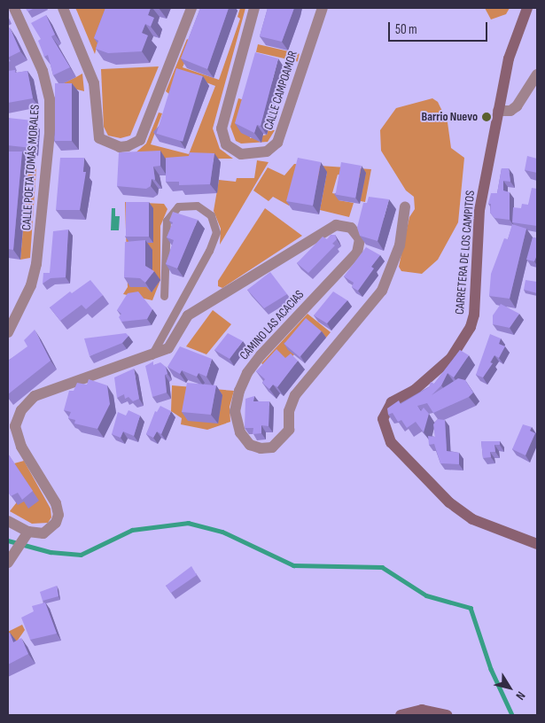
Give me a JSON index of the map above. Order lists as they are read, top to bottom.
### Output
{
  "streets": {
    "main road": ["CARRETERA DE LOS CAMPITOS"],
    "street": ["CALLE CAMPOAMOR", "CALLE POETA TOMÁS MORALES", "CAMINO LAS ACACIAS"]
  },
  "places": ["Barrio Nuevo"],
  "scale_bar": "50 m",
  "north": "bottom right"
}
